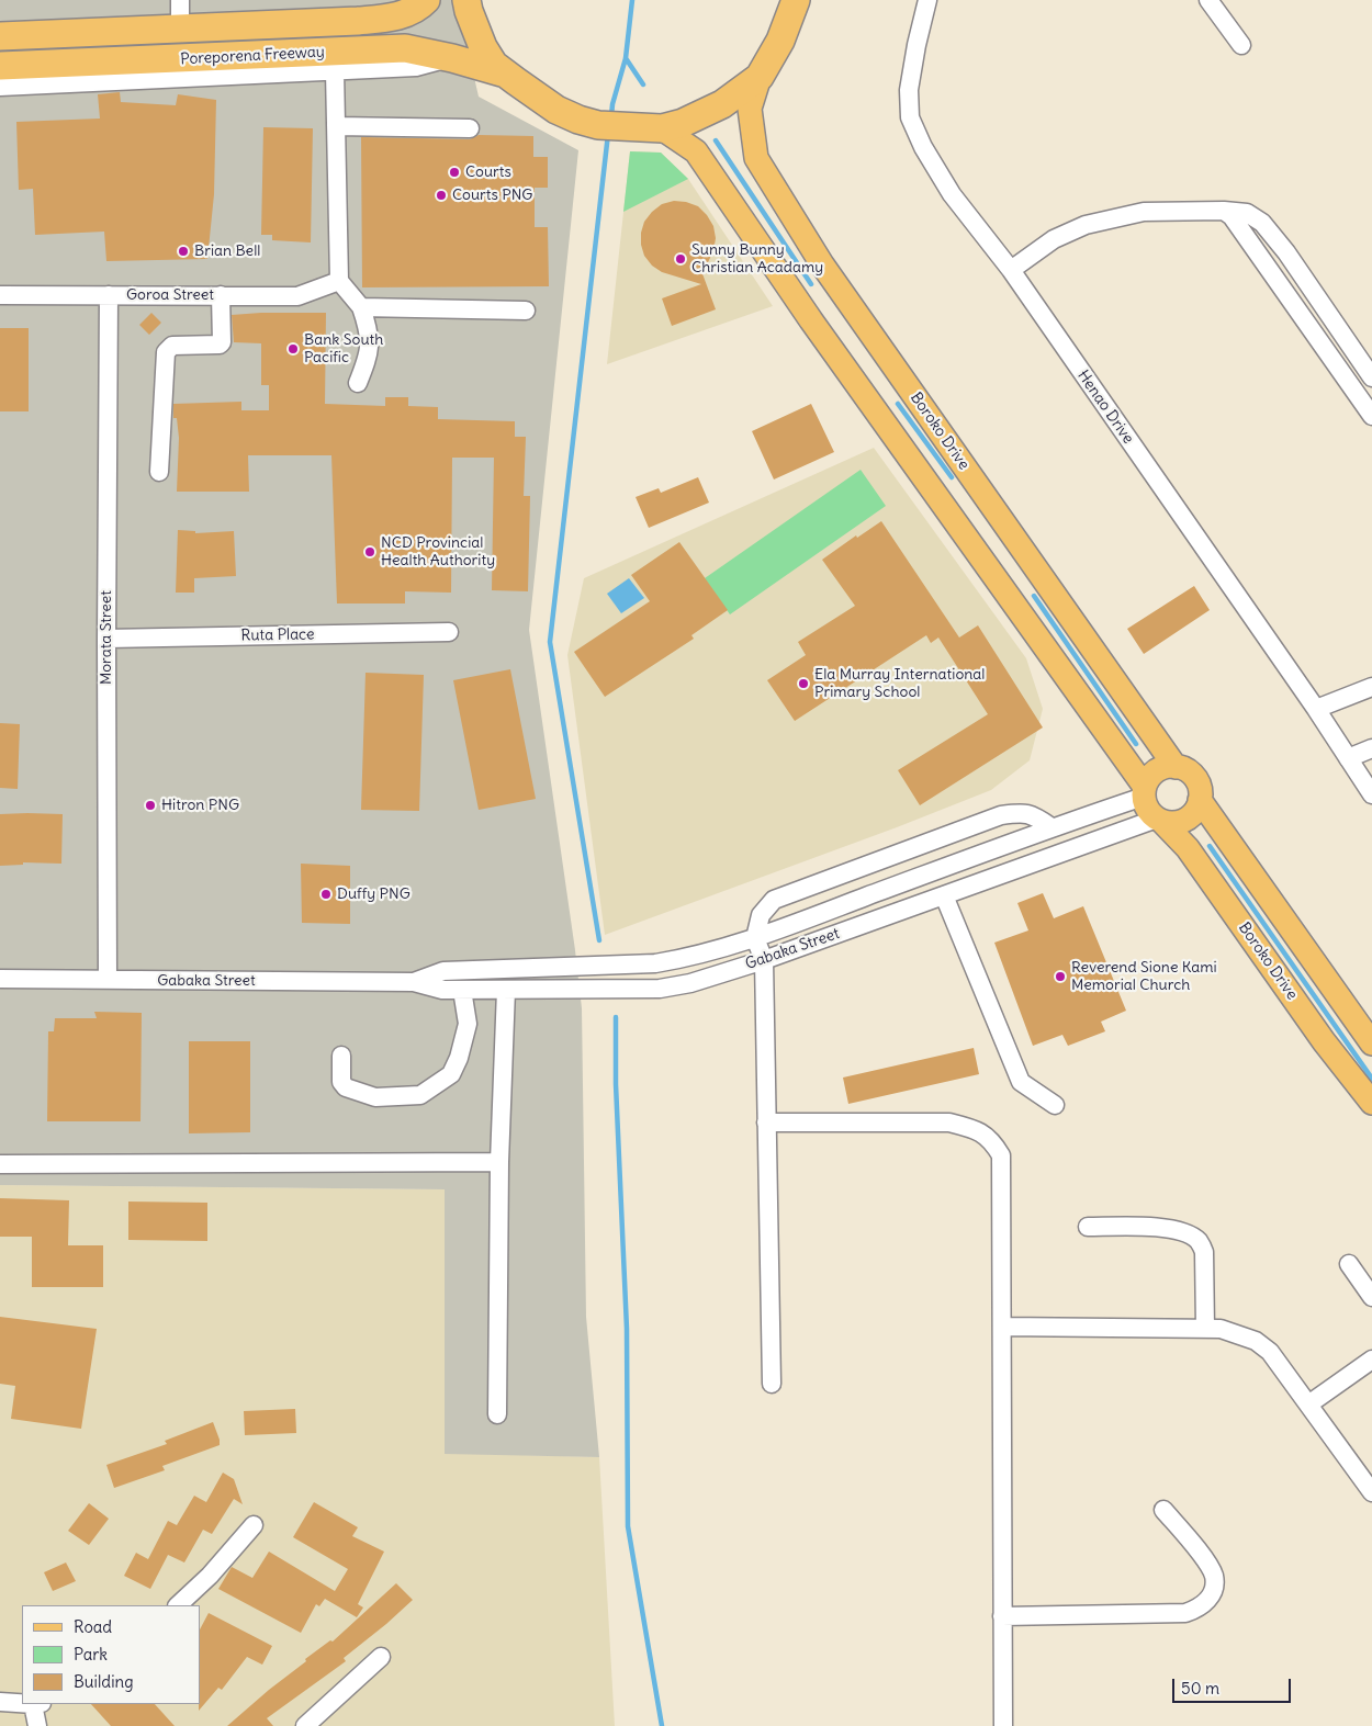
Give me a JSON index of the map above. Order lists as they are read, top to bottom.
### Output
{
  "streets": {
    "highway": ["Poreporena Freeway"],
    "main road": ["Boroko Drive"],
    "street": [
      "Goroa Street",
      "Henao Drive",
      "Ruta Place",
      "Morata Street",
      "Gabaka Street"
    ]
  },
  "crossings": [
    ["Goroa Street", "Morata Street"],
    ["Boroko Drive", "Gabaka Street"],
    ["Ruta Place", "Morata Street"],
    ["Morata Street", "Gabaka Street"]
  ],
  "places": [
    "Courts",
    "Courts PNG",
    "Brian Bell",
    "Sunny Bunny Christian Acadamy",
    "Bank South Pacific",
    "NCD Provincial Health Authority",
    "Ela Murray International Primary School",
    "Hitron PNG",
    "Duffy PNG",
    "Reverend Sione Kami Memorial Church"
  ],
  "legend": ["Road", "Park", "Building"],
  "scale_bar": "50 m"
}
